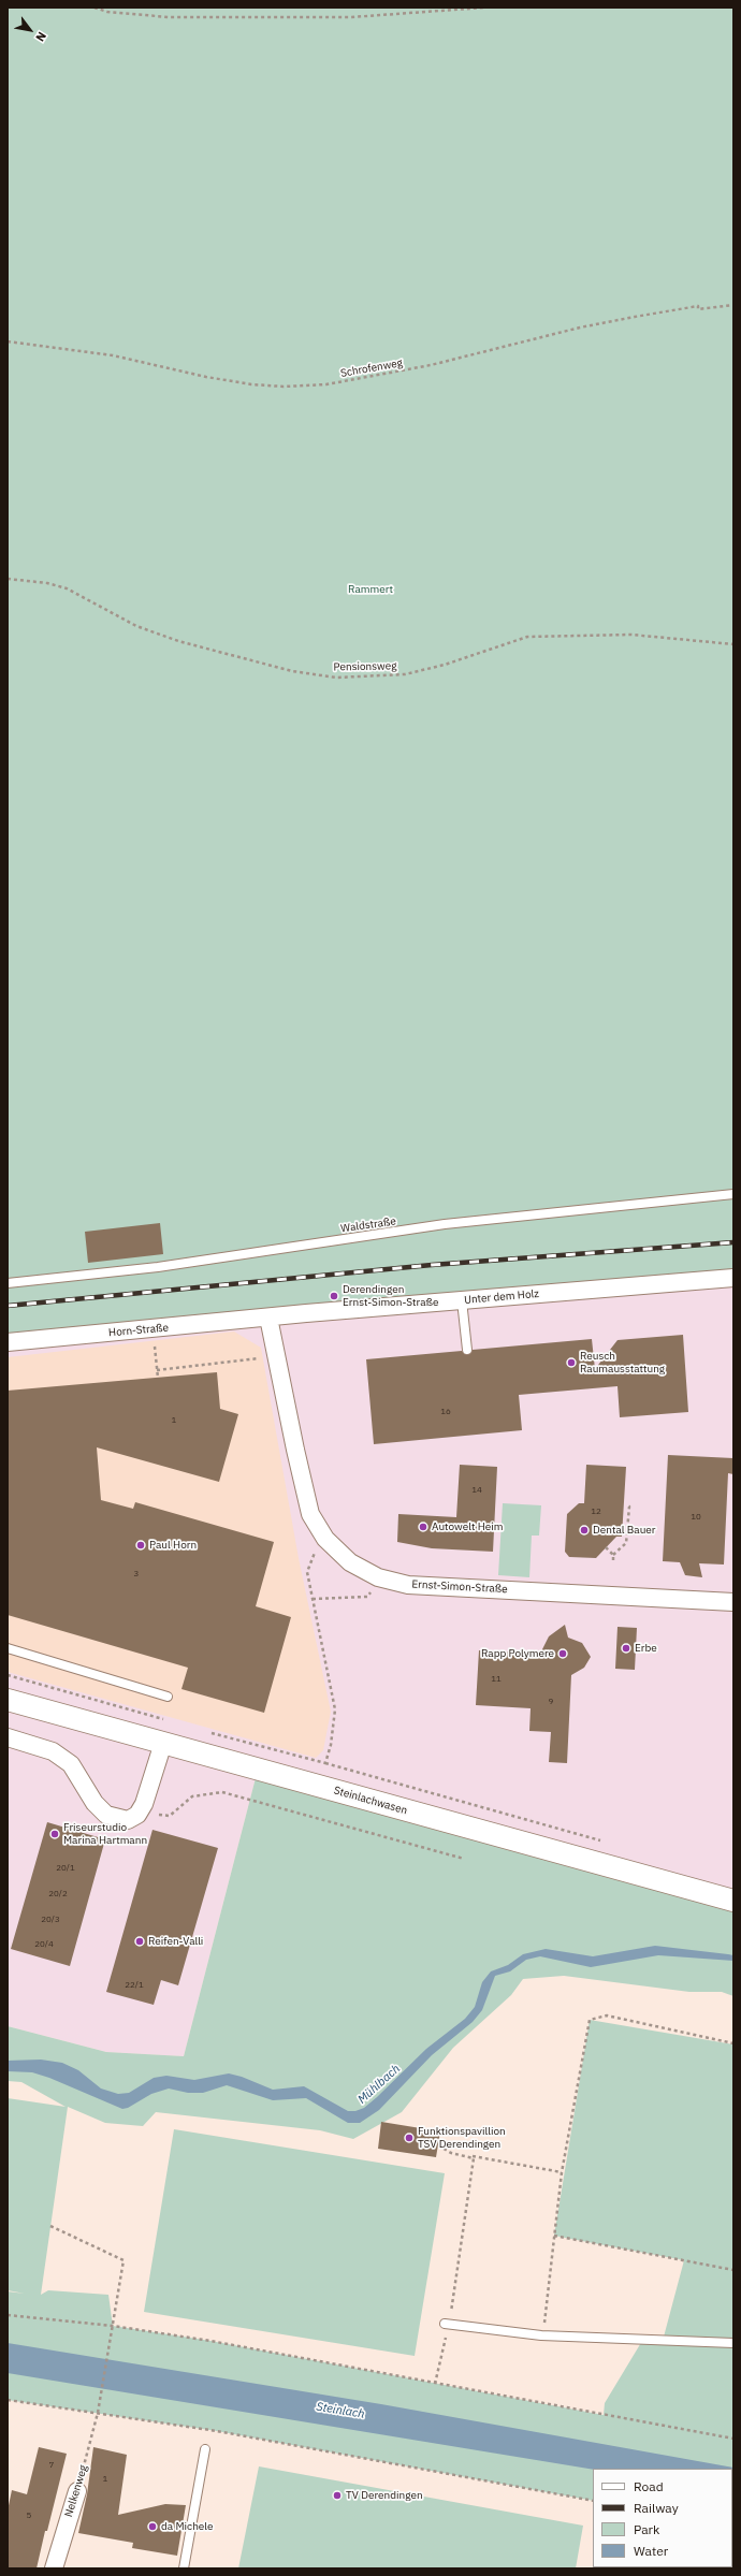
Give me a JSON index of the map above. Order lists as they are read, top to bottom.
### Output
{
  "streets": {
    "street": [
      "Unter dem Holz",
      "Horn-Straße",
      "Ernst-Simon-Straße",
      "Steinlachwasen",
      "Nelkenweg"
    ],
    "lane": ["Waldstraße"],
    "path": ["Schrofenweg", "Pensionsweg"]
  },
  "crossings": [
    ["Unter dem Holz", "Horn-Straße"],
    ["Unter dem Holz", "Ernst-Simon-Straße"],
    ["Horn-Straße", "Ernst-Simon-Straße"]
  ],
  "water": ["Mühlbach", "Steinlach"],
  "parks": ["Rammert"],
  "places": [
    "Derendingen Ernst-Simon-Straße",
    "Reusch Raumausstattung",
    "Autowelt Heim",
    "Dental Bauer",
    "Paul Horn",
    "Erbe",
    "Rapp Polymere",
    "Friseurstudio Marina Hartmann",
    "Reifen-Valli",
    "Funktionspavillion TSV Derendingen",
    "TV Derendingen",
    "da Michele"
  ],
  "house_numbers": [
    "16",
    "1",
    "14",
    "12",
    "10",
    "3",
    "11",
    "9",
    "20/1",
    "20/2",
    "20/3",
    "20/4",
    "22/1",
    "7",
    "1",
    "5"
  ],
  "legend": [
    "Road",
    "Railway",
    "Park",
    "Water"
  ],
  "north": "bottom right"
}
